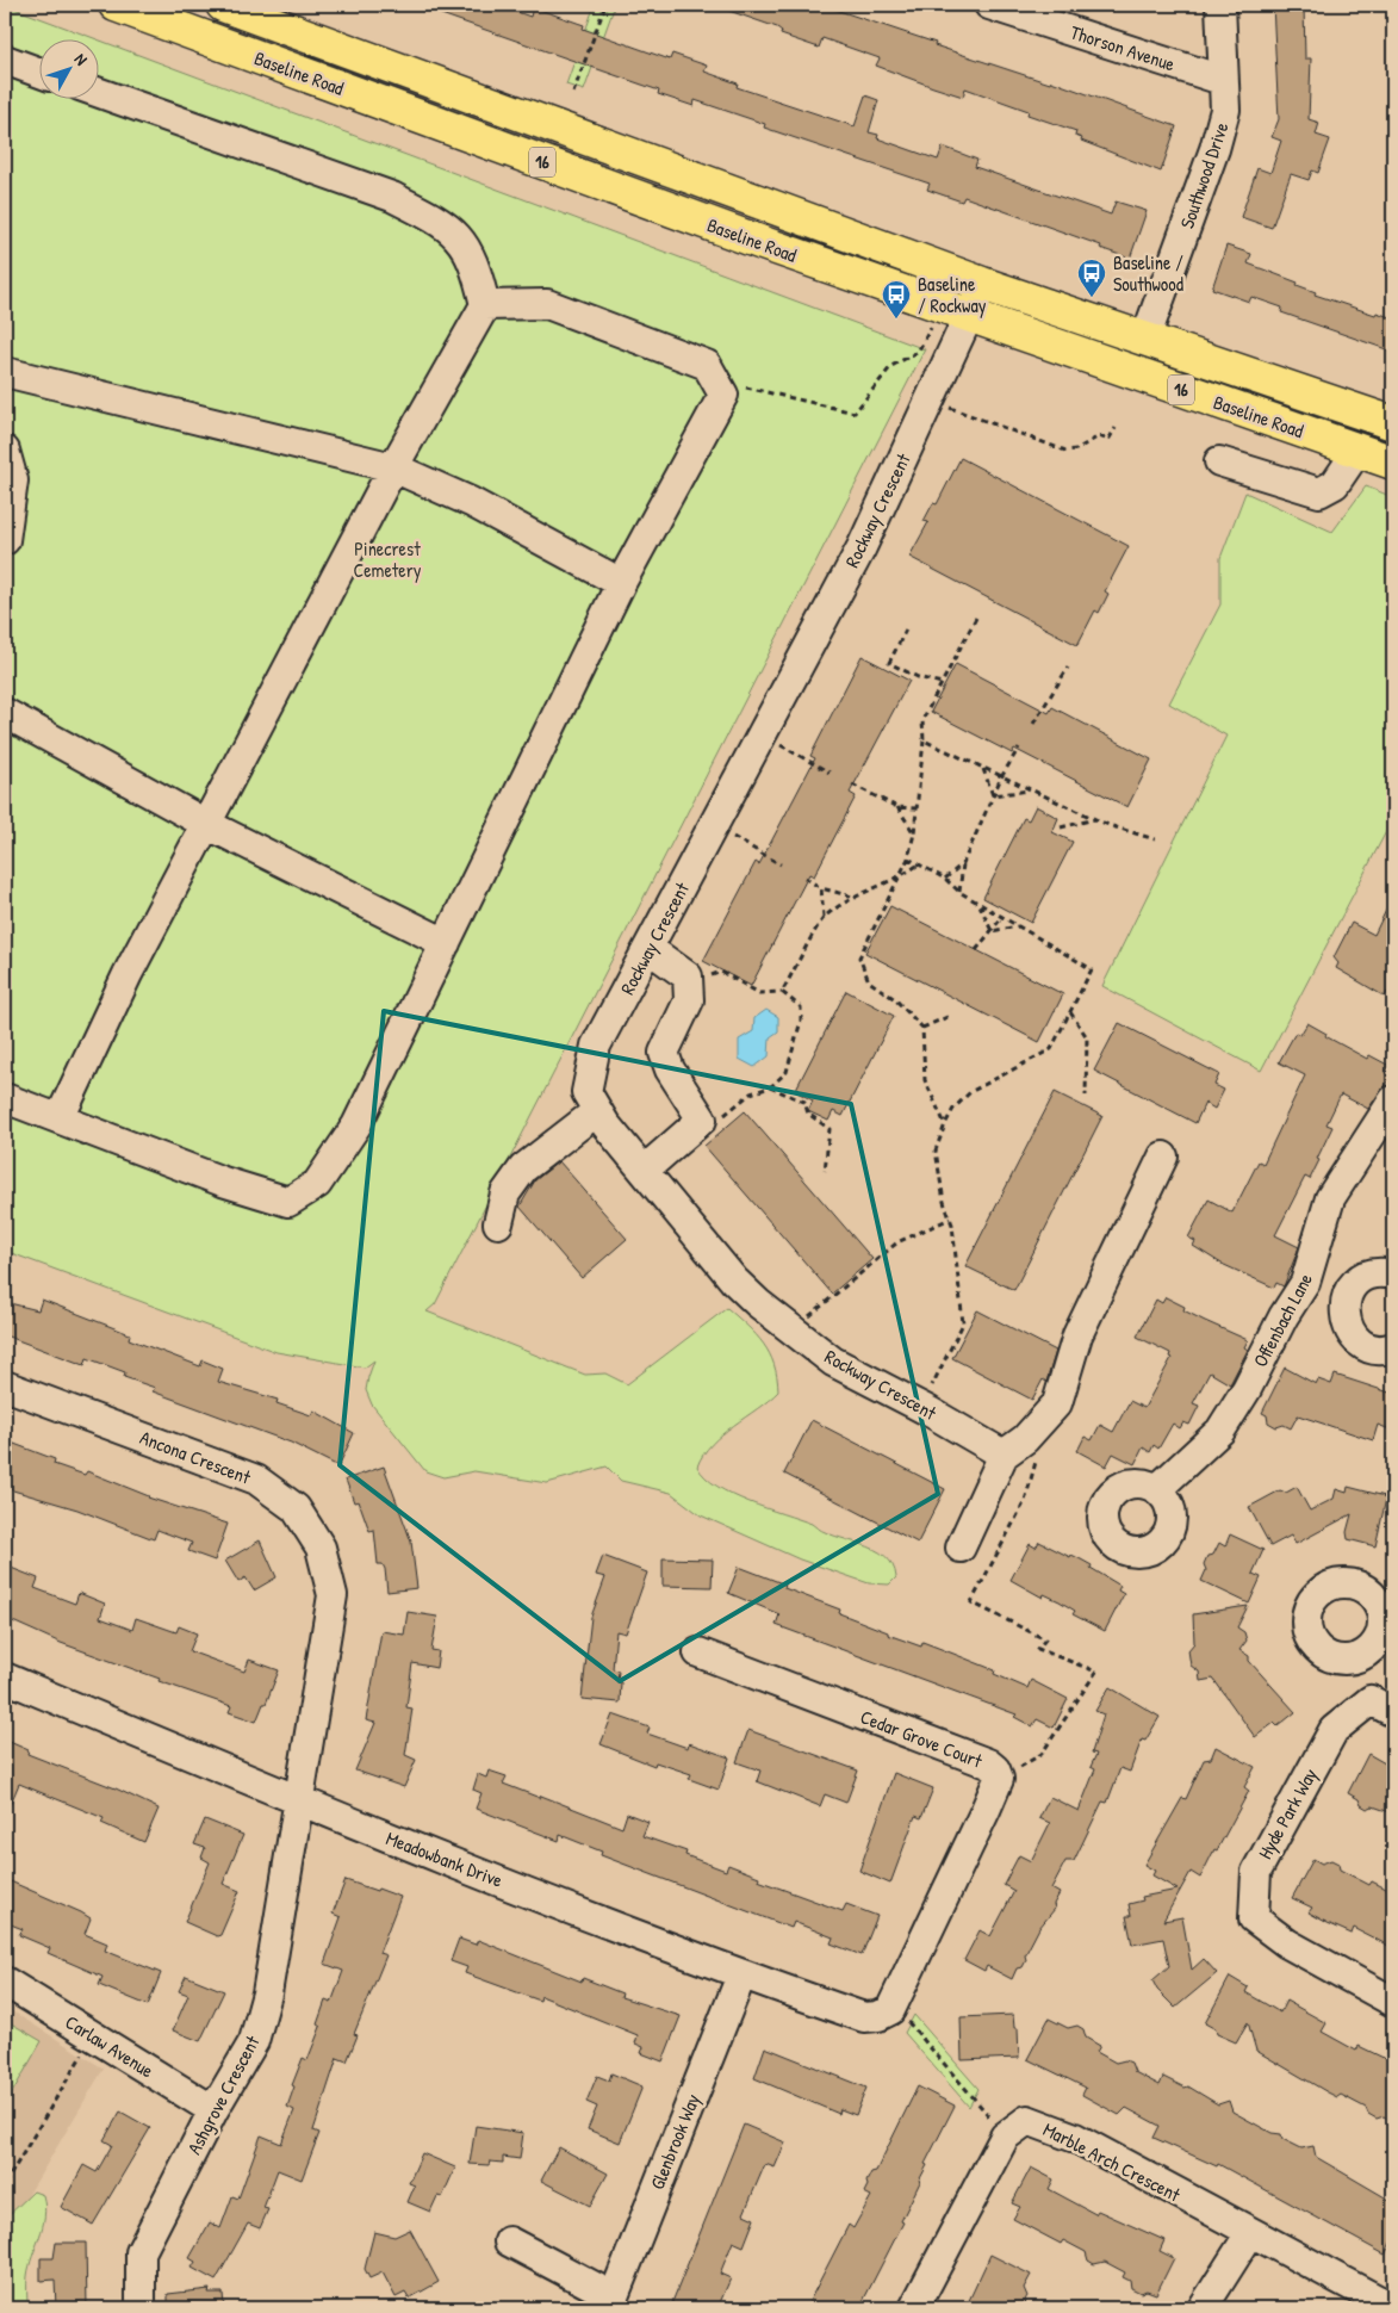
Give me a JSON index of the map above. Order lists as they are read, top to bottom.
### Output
{
  "streets": {
    "main road": ["Baseline Road", "16"],
    "street": [
      "Thorson Avenue",
      "Southwood Drive",
      "Rockway Crescent",
      "Offenbach Lane",
      "Ancona Crescent",
      "Cedar Grove Court",
      "Hyde Park Way",
      "Meadowbank Drive",
      "Carlaw Avenue",
      "Ashgrove Crescent",
      "Glenbrook Way",
      "Marble Arch Crescent"
    ]
  },
  "crossings": [
    ["Thorson Avenue", "Southwood Drive"],
    ["Baseline Road", "Southwood Drive"],
    ["Baseline Road", "Rockway Crescent"],
    ["Ancona Crescent", "Meadowbank Drive"],
    ["Ancona Crescent", "Ashgrove Crescent"],
    ["Cedar Grove Court", "Meadowbank Drive"],
    ["Meadowbank Drive", "Ashgrove Crescent"],
    ["Meadowbank Drive", "Glenbrook Way"],
    ["Carlaw Avenue", "Ashgrove Crescent"]
  ],
  "parks": ["Pinecrest Cemetery"],
  "places": {
    "bus stop": ["Baseline / Southwood", "Baseline / Rockway"]
  },
  "north": "top right"
}
